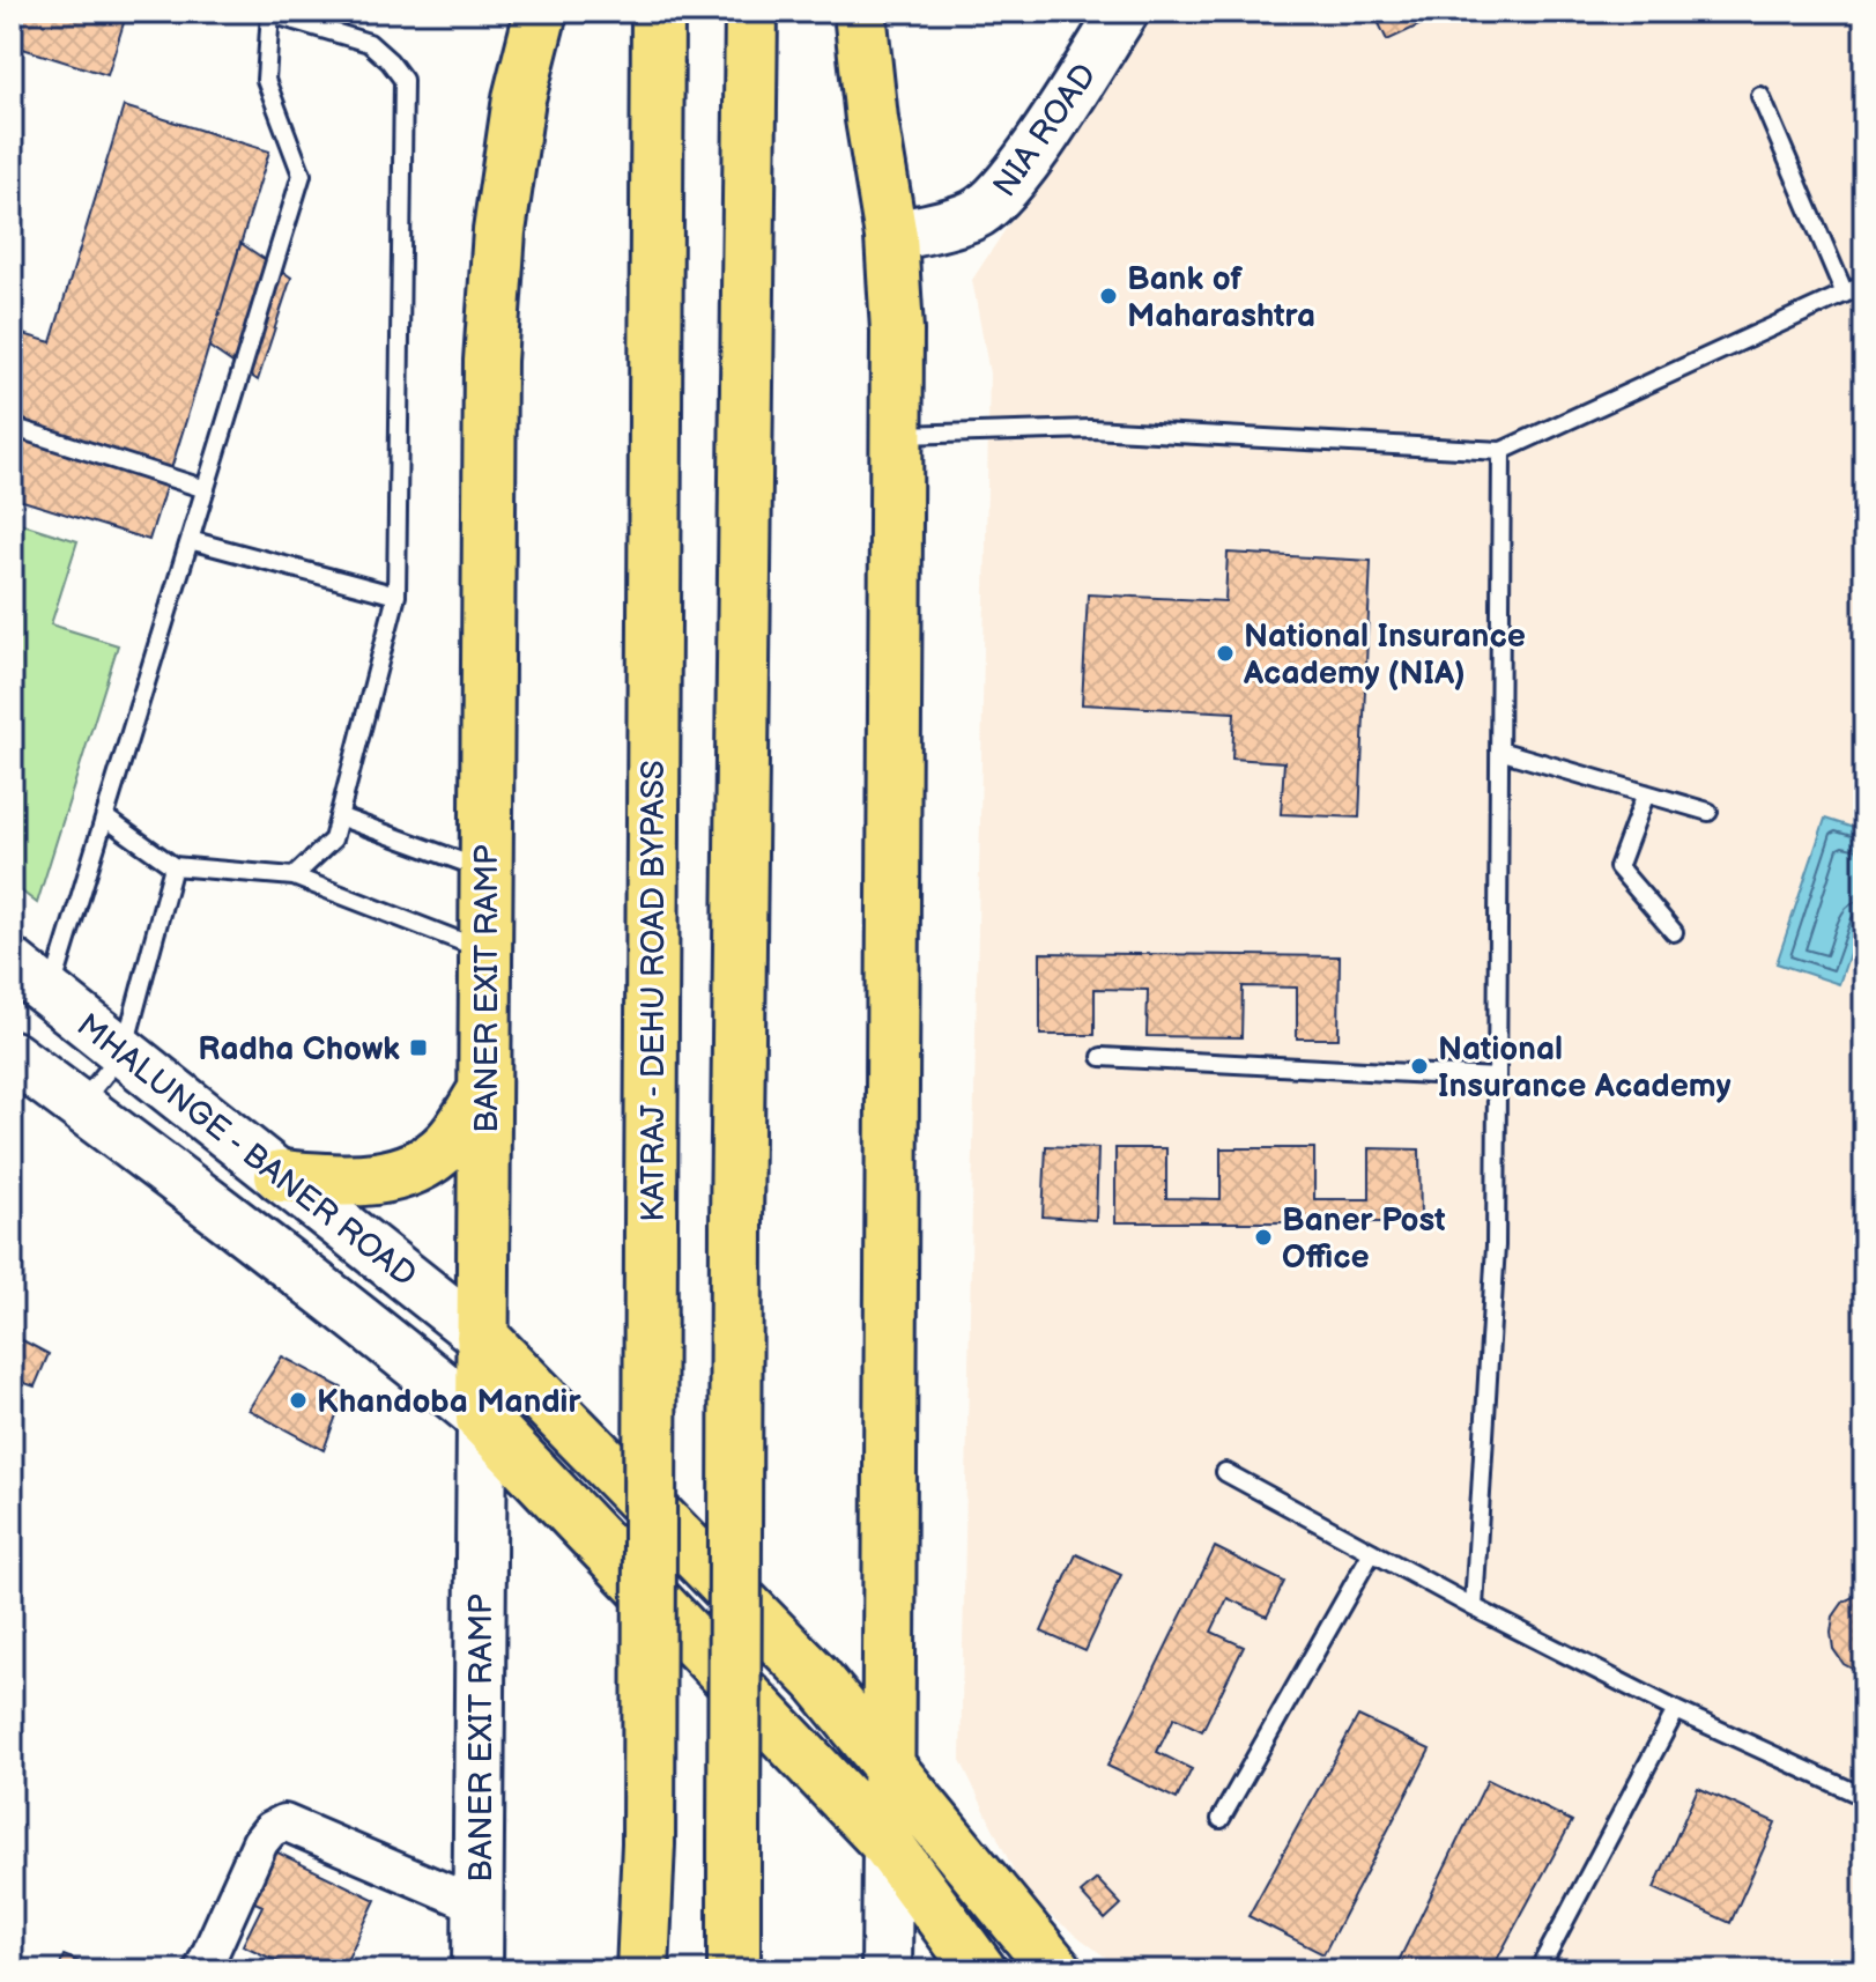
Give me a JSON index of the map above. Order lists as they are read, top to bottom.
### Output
{
  "streets": {
    "main road": [
      "NIA ROAD",
      "BANER EXIT RAMP",
      "KATRAJ - DEHU ROAD BYPASS",
      "MHALUNGE - BANER ROAD"
    ]
  },
  "crossings": [
    ["BANER EXIT RAMP", "MHALUNGE - BANER ROAD"]
  ],
  "places": {
    "other": [
      "Bank of Maharashtra",
      "National Insurance Academy (NIA)",
      "National Insurance Academy",
      "Baner Post Office",
      "Khandoba Mandir"
    ],
    "transit": ["Radha Chowk"]
  }
}
